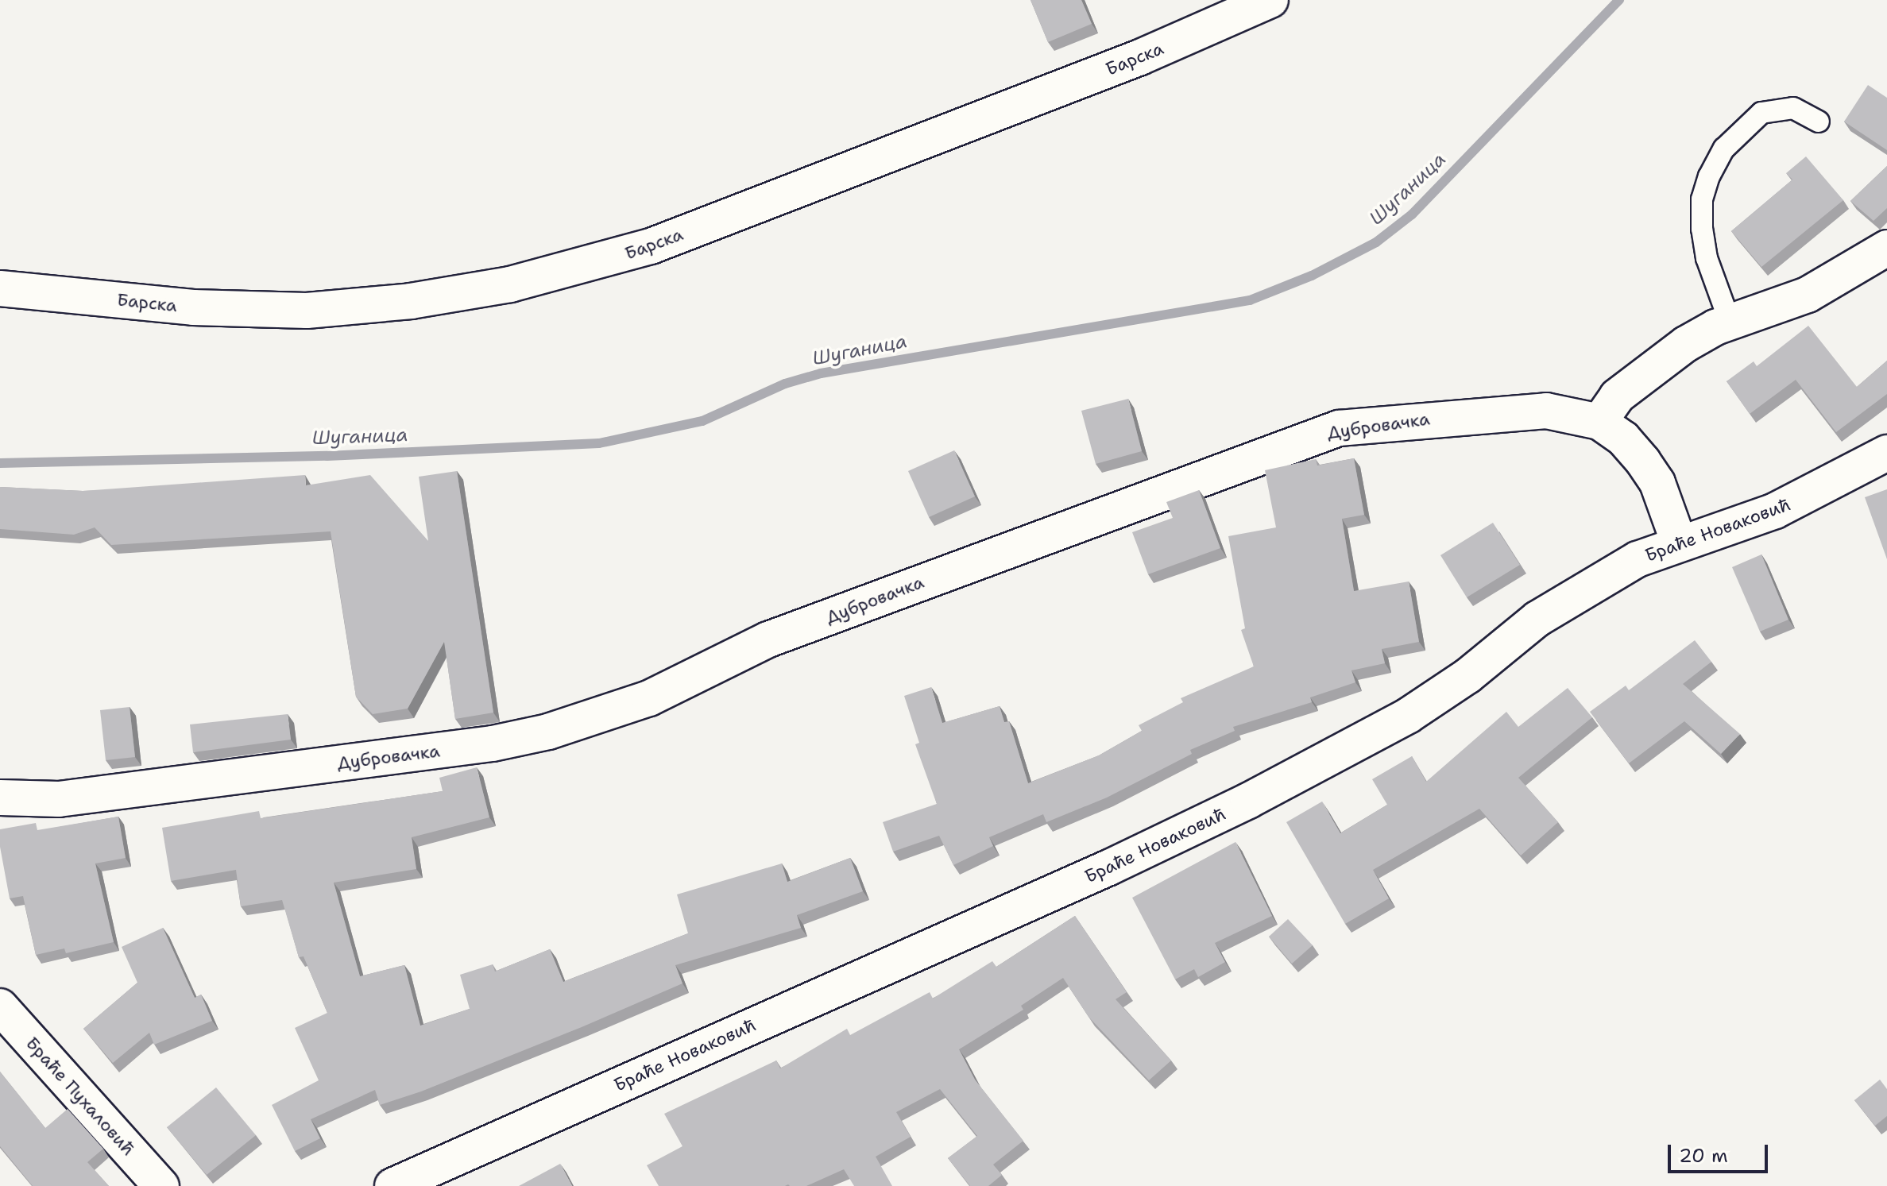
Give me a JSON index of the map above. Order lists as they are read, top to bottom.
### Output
{
  "streets": {
    "street": [
      "Барска",
      "Дубровачка",
      "Браће Новаковић",
      "Браће Пухаловић"
    ]
  },
  "crossings": [
    ["Дубровачка", "Браће Новаковић"]
  ],
  "water": ["Шуганица"],
  "scale_bar": "20 m"
}
